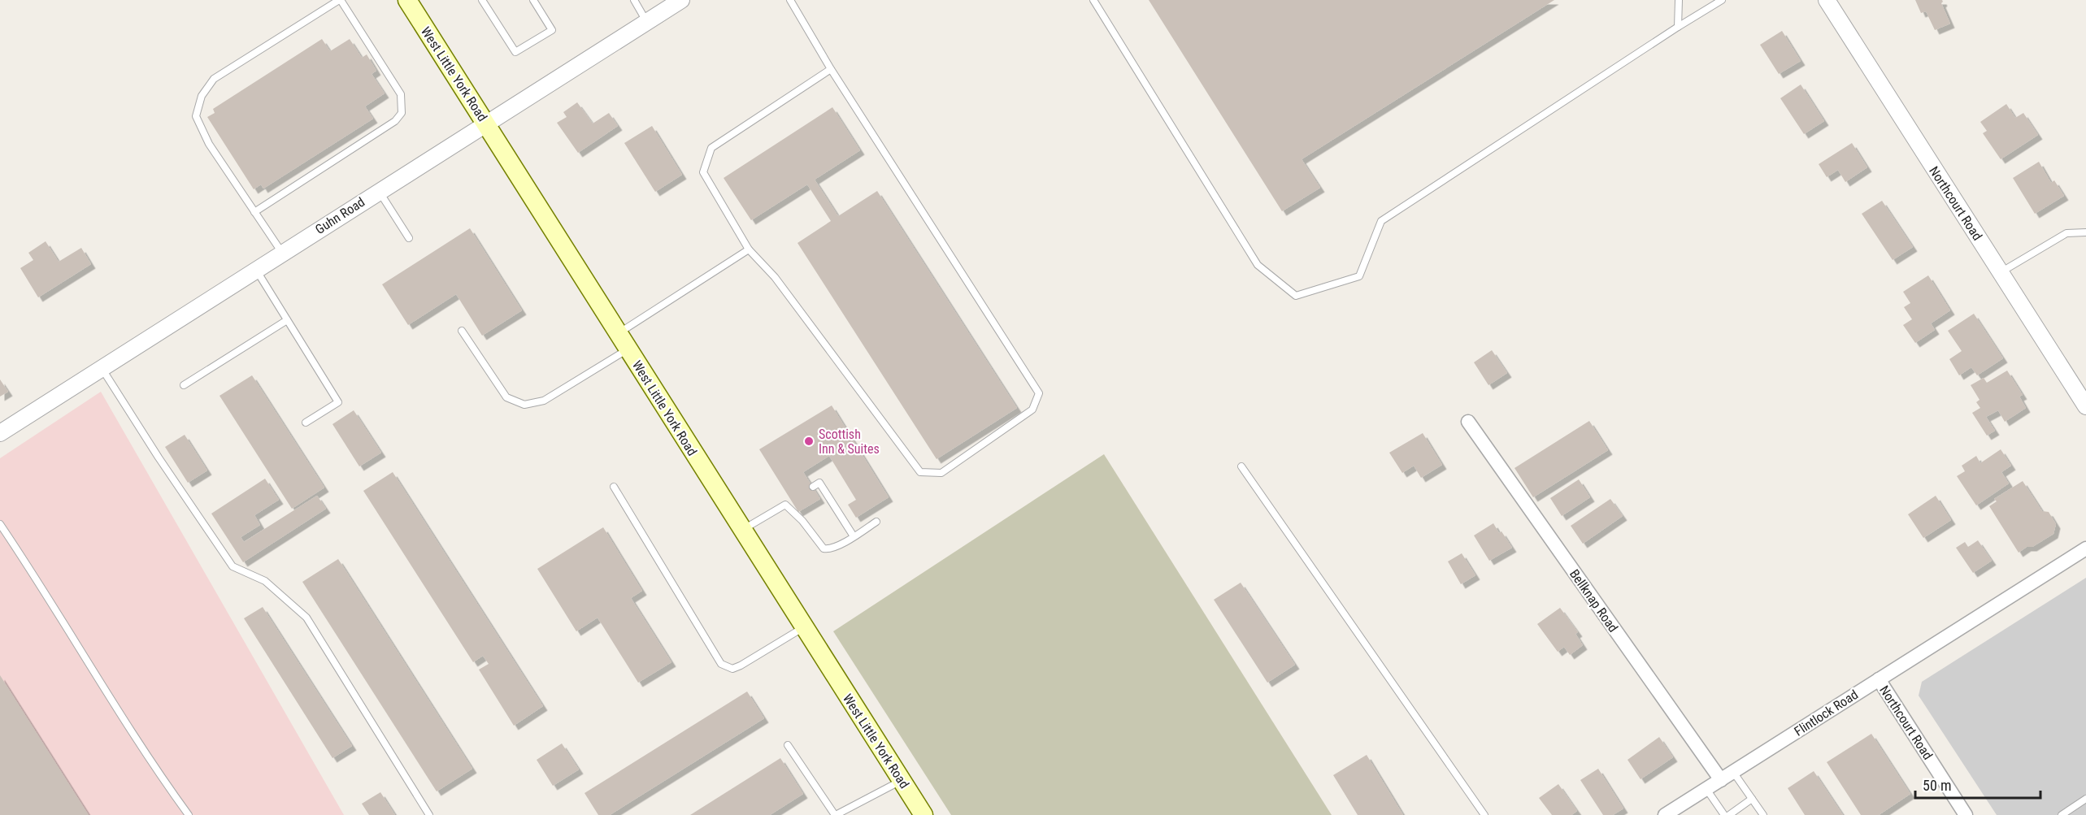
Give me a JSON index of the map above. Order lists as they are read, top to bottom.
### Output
{
  "streets": {
    "main road": ["West Little York Road"],
    "street": [
      "Northcourt Road",
      "Guhn Road",
      "Bellknap Road",
      "Flintlock Road"
    ]
  },
  "crossings": [
    ["West Little York Road", "Guhn Road"],
    ["Northcourt Road", "Flintlock Road"],
    ["Bellknap Road", "Flintlock Road"]
  ],
  "places": ["Scottish Inn & Suites"],
  "scale_bar": "50 m"
}
